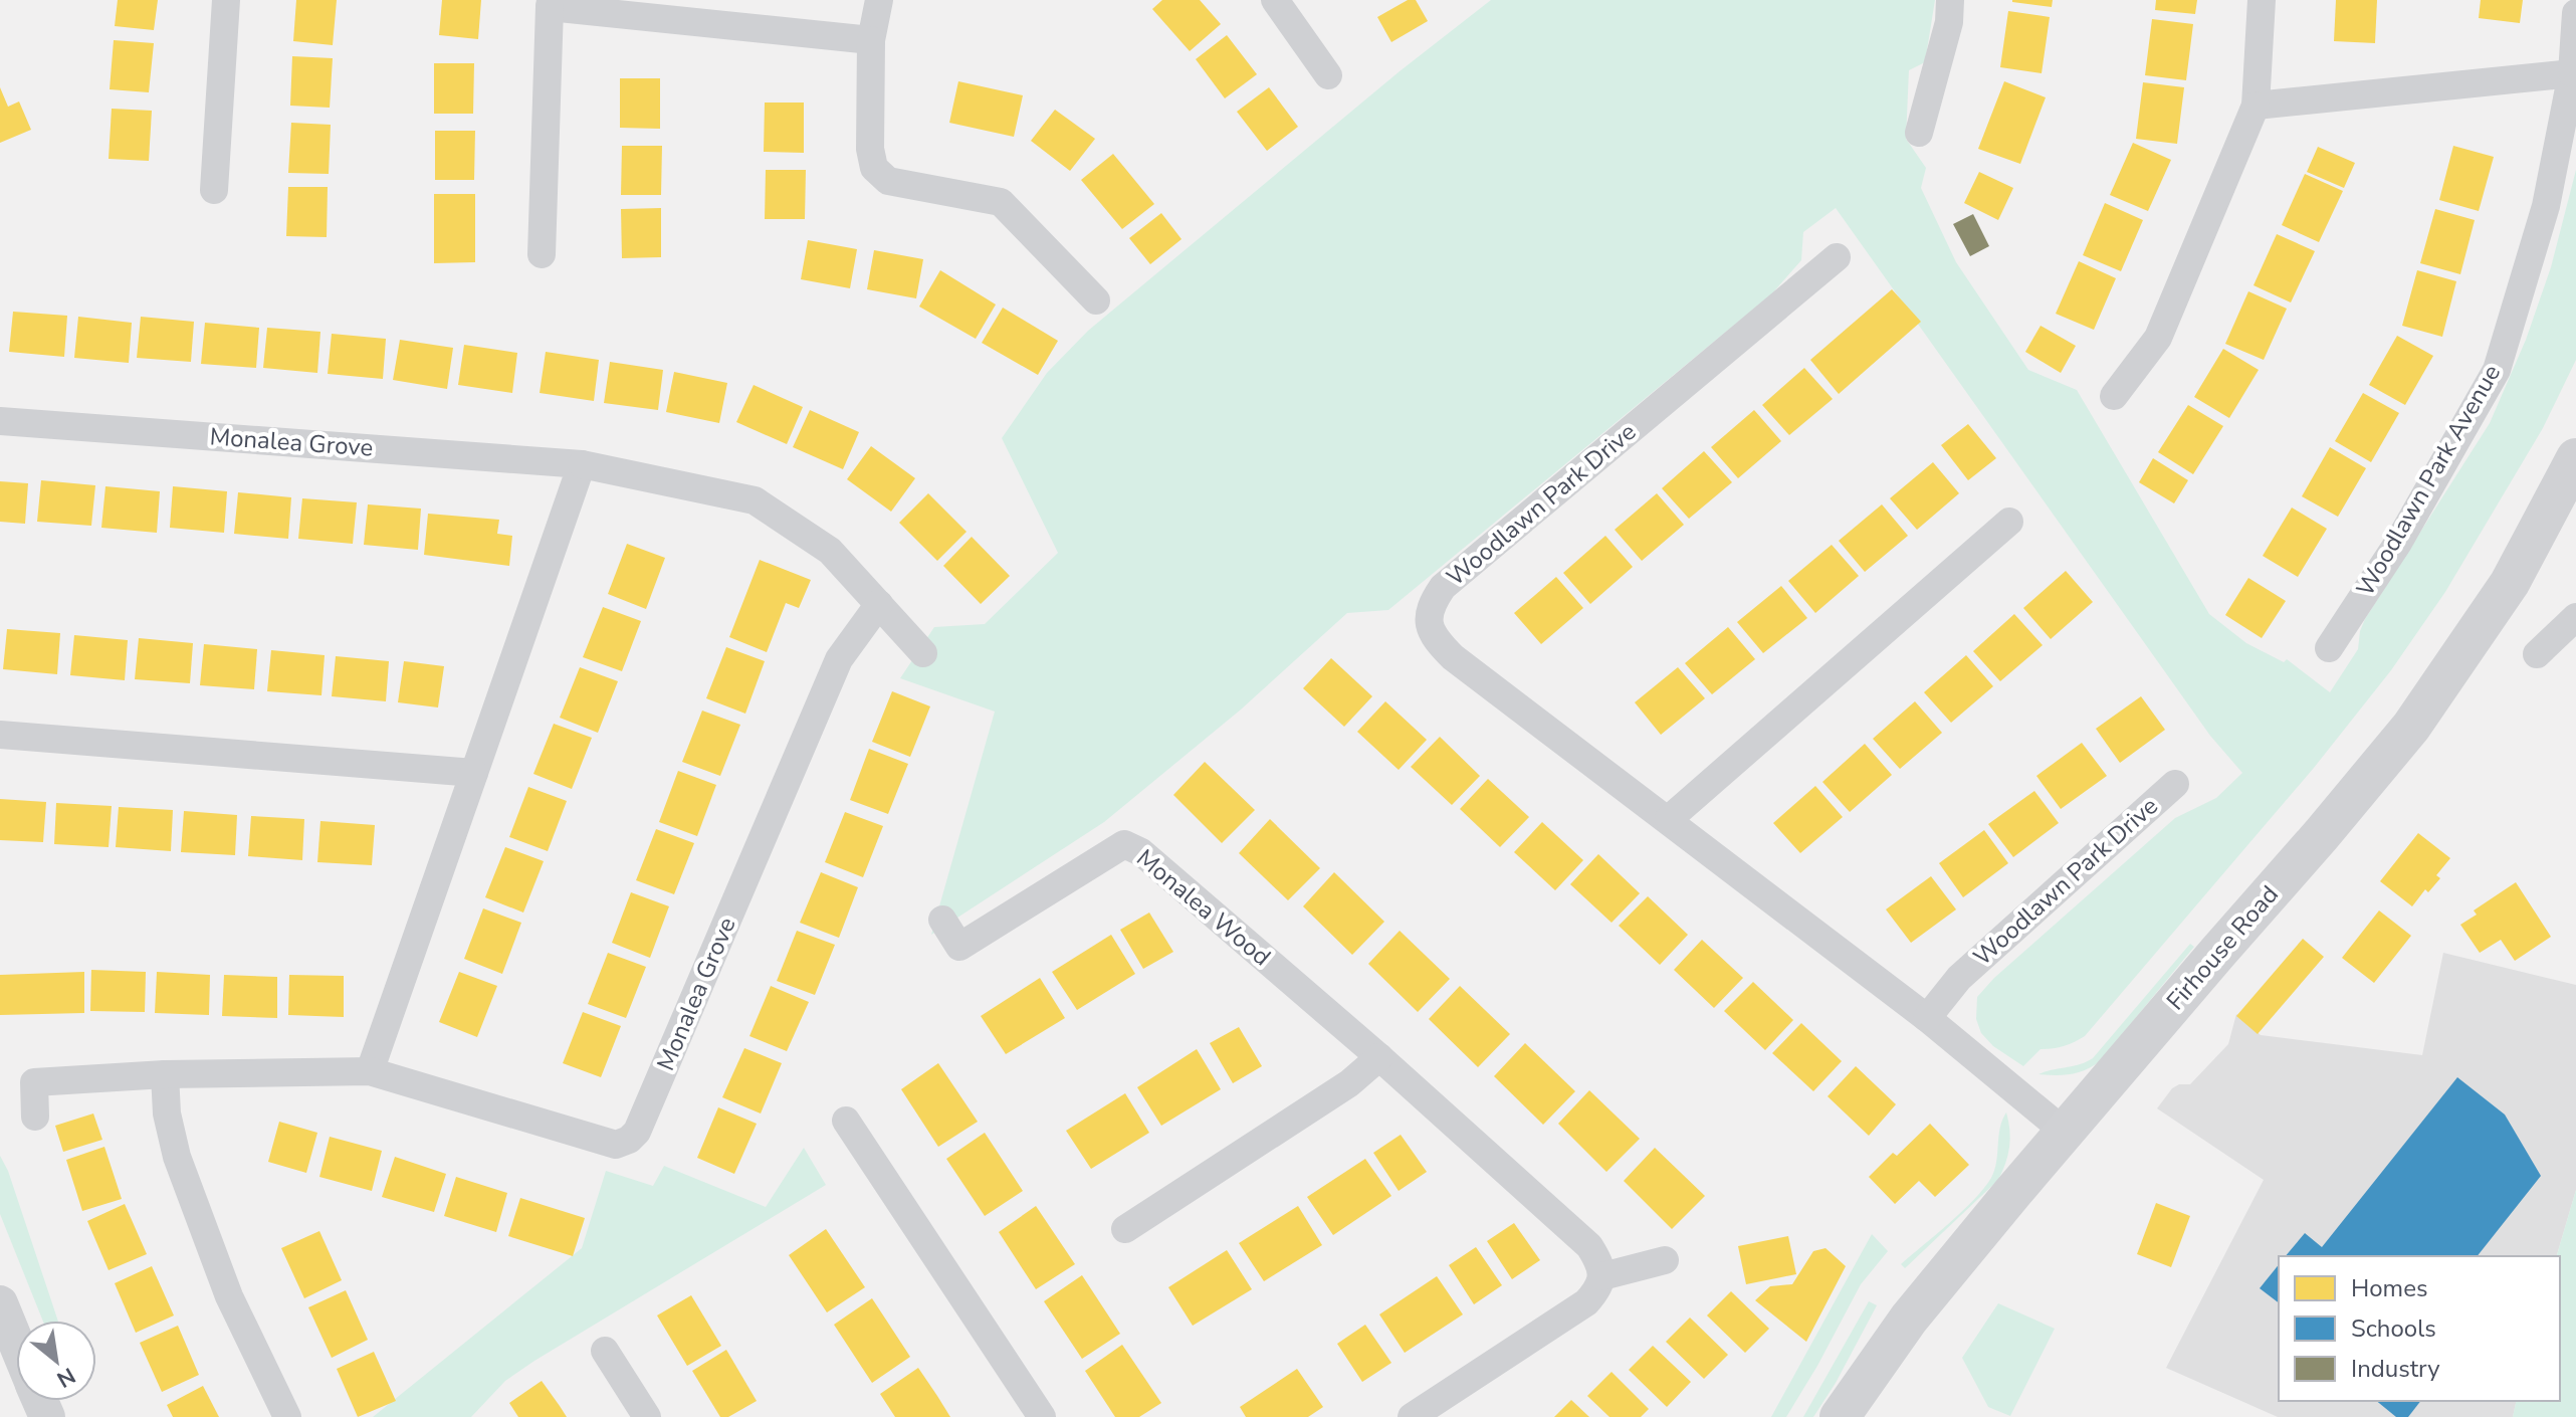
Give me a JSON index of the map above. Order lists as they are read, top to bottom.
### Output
{
  "streets": {
    "main road": ["Firhouse Road"],
    "street": [
      "Monalea Grove",
      "Woodlawn Park Avenue",
      "Woodlawn Park Drive",
      "Monalea Wood"
    ]
  },
  "crossings": [
    ["Woodlawn Park Drive", "Firhouse Road"]
  ],
  "legend": ["Homes", "Schools", "Industry"],
  "north": "bottom right"
}
